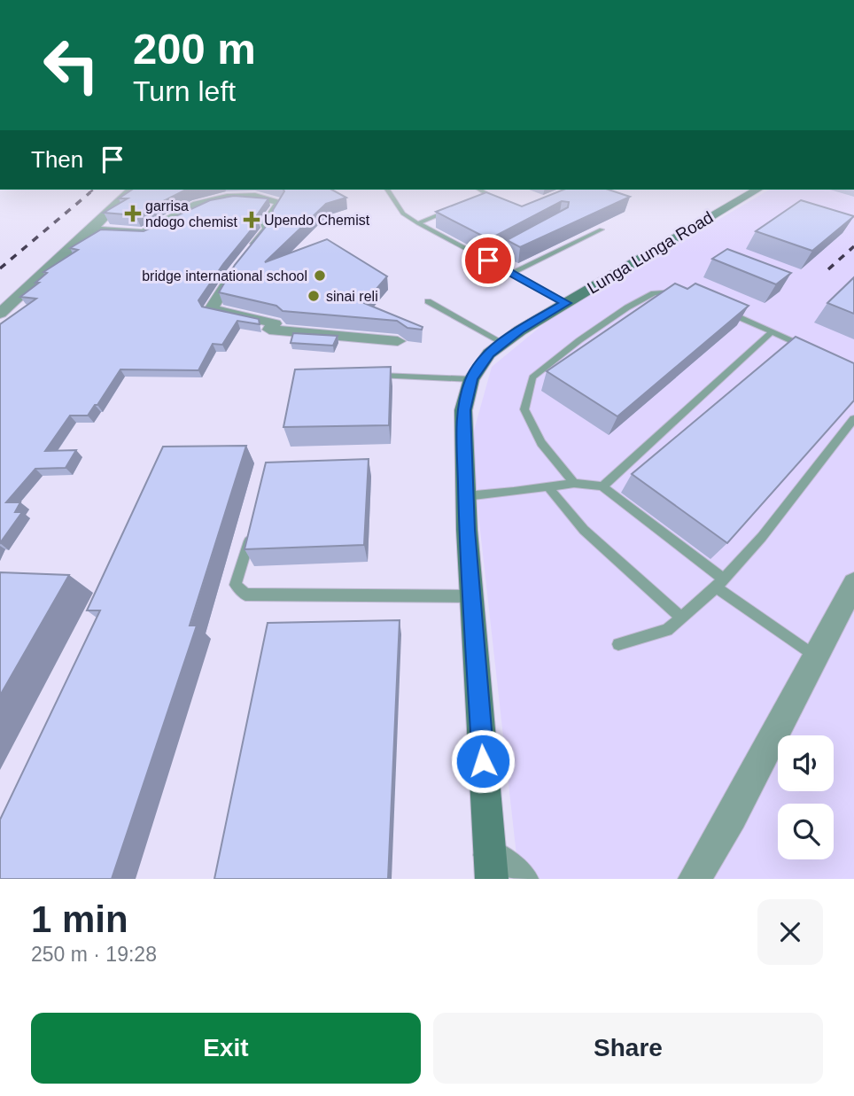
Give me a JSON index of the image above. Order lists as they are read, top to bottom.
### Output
{
  "streets": {
    "main road": ["Lunga Lunga Road"]
  },
  "places": {
    "health": ["garrisa ndogo chemist", "Upendo Chemist"],
    "other": ["bridge international school", "sinai reli"]
  },
  "page": {
    "turn": ["200 m", "Turn left"],
    "then": "Then",
    "heading": ["1 min", "250 m · 19:28"],
    "buttons": ["Exit", "Share"]
  }
}
